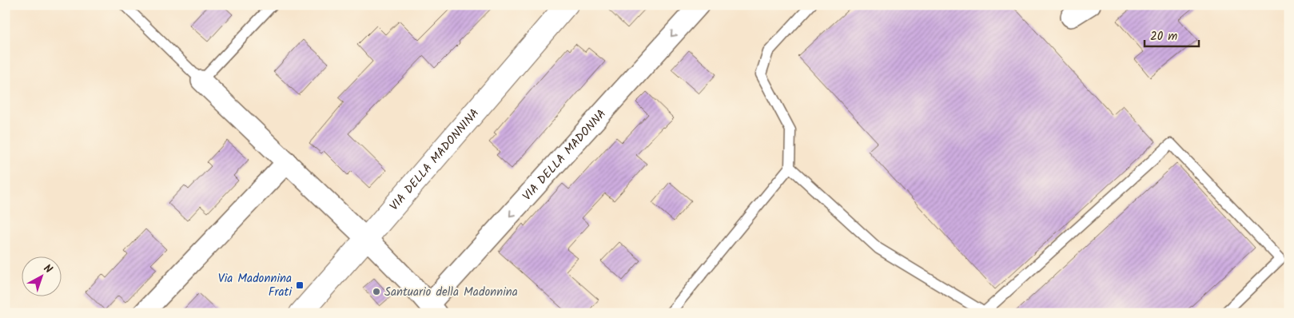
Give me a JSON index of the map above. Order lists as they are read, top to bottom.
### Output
{
  "streets": {
    "street": ["VIA DELLA MADONNA", "VIA DELLA MADONNINA"]
  },
  "crossings": [
    ["VIA DELLA MADONNA", "VIA DELLA MADONNINA"]
  ],
  "one_way": ["VIA DELLA MADONNA"],
  "places": {
    "transit": ["Via Madonnina Frati"],
    "other": ["Santuario della Madonnina"]
  },
  "scale_bar": "20 m",
  "north": "top right"
}
